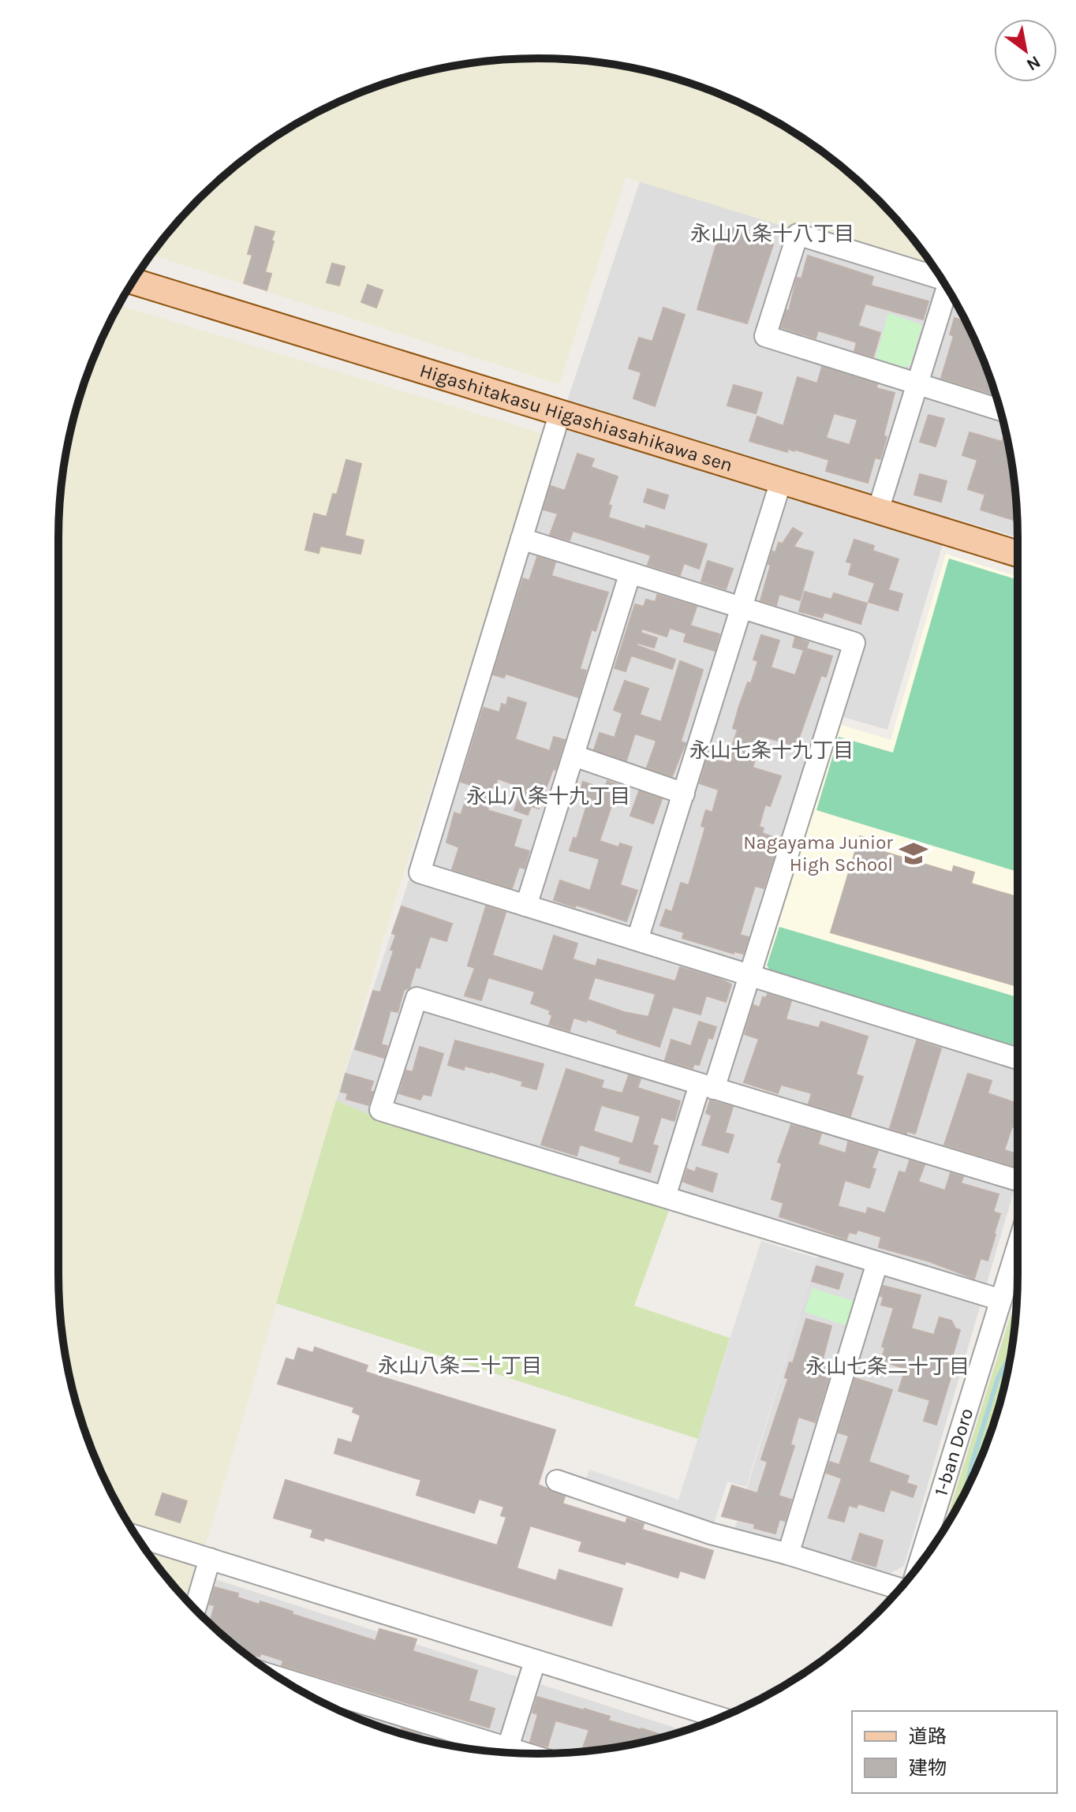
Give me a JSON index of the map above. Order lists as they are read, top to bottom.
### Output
{
  "streets": {
    "main road": ["Higashitakasu Higashiasahikawa sen"],
    "street": ["1-ban Doro"]
  },
  "districts": [
    "永山八条十八丁目",
    "永山七条十九丁目",
    "永山八条十九丁目",
    "永山八条二十丁目",
    "永山七条二十丁目"
  ],
  "places": {
    "school or university": ["Nagayama Junior High School"]
  },
  "legend": ["道路", "建物"],
  "north": "bottom right"
}
